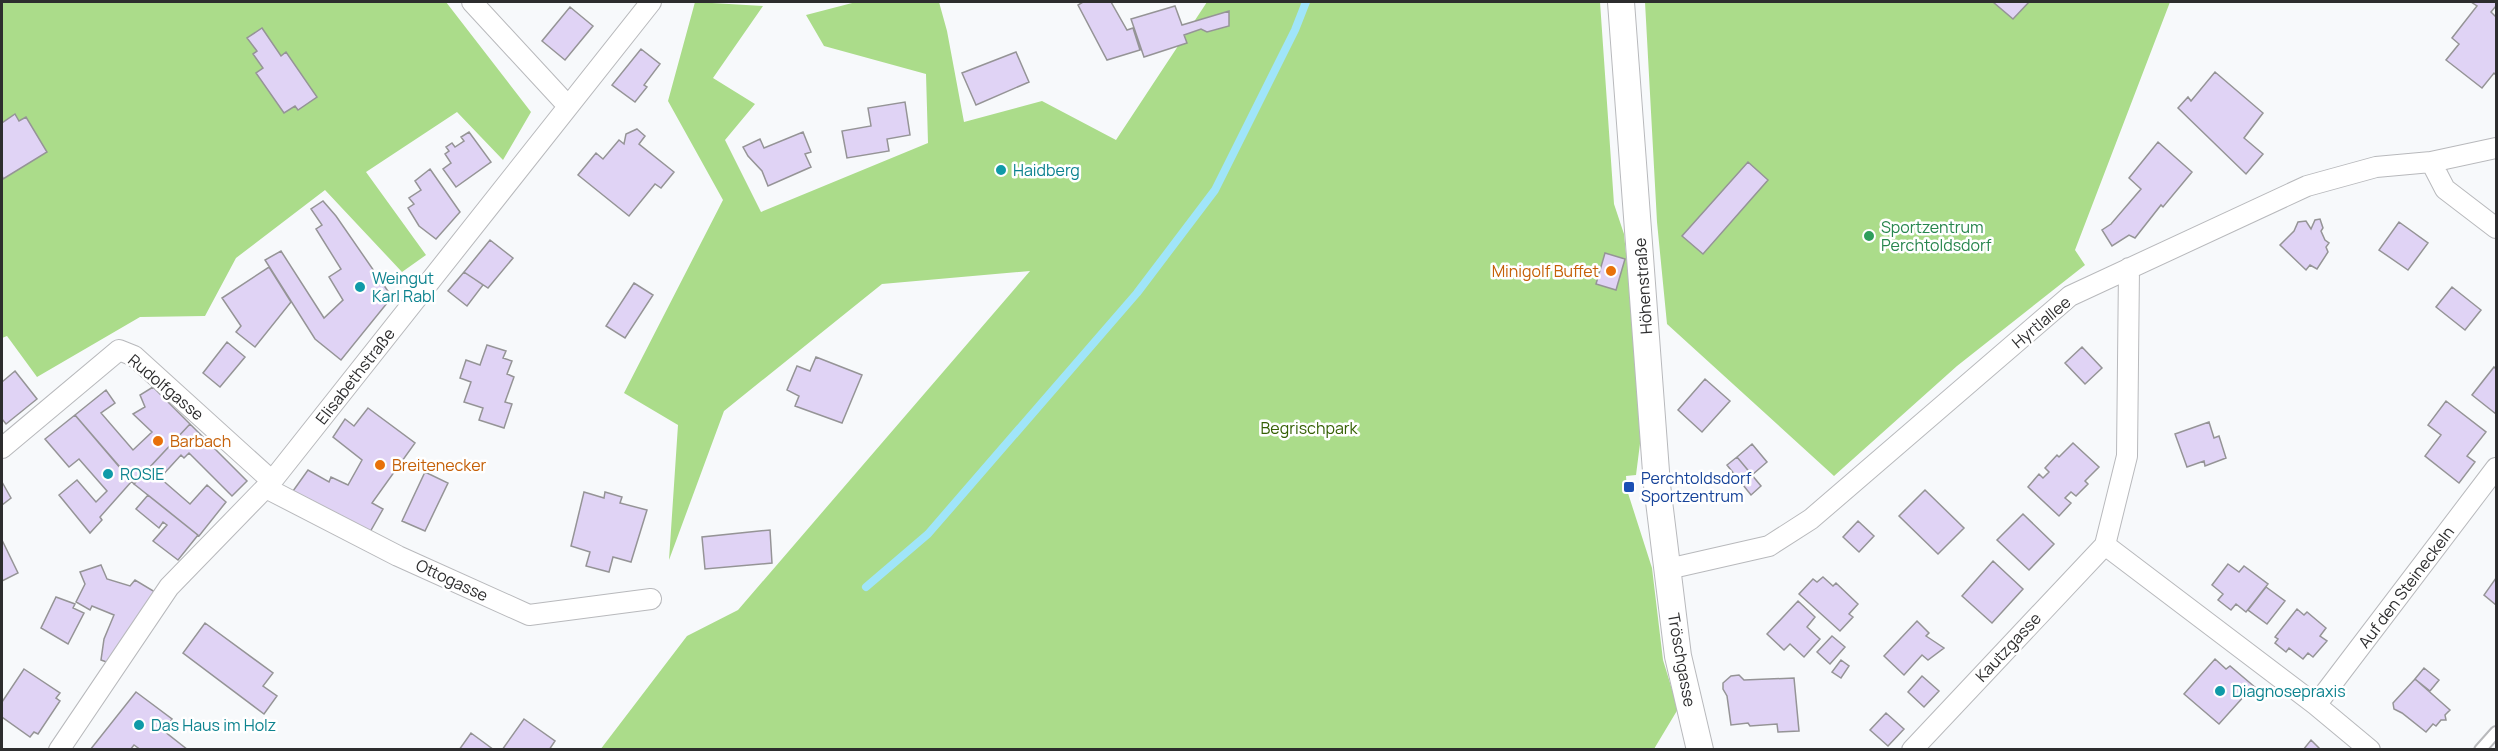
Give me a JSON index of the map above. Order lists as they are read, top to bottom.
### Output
{
  "streets": {
    "street": [
      "Höhenstraße",
      "Hyrtlallee",
      "Elisabethstraße",
      "Rudolfgasse",
      "Ottogasse",
      "Auf den Steineckeln",
      "Kautzgasse",
      "Tröschgasse"
    ]
  },
  "crossings": [
    ["Höhenstraße", "Hyrtlallee"],
    ["Höhenstraße", "Tröschgasse"],
    ["Hyrtlallee", "Tröschgasse"],
    ["Elisabethstraße", "Rudolfgasse"],
    ["Elisabethstraße", "Ottogasse"],
    ["Rudolfgasse", "Ottogasse"]
  ],
  "parks": ["Begrischpark"],
  "places": {
    "other": [
      "Haidberg",
      "Sportzentrum Perchtoldsdorf",
      "Minigolf Buffet",
      "Weingut Karl Rabl",
      "Barbach",
      "Breitenecker",
      "ROSIE",
      "Diagnosepraxis",
      "Das Haus im Holz"
    ],
    "transit": ["Perchtoldsdorf Sportzentrum"]
  }
}
